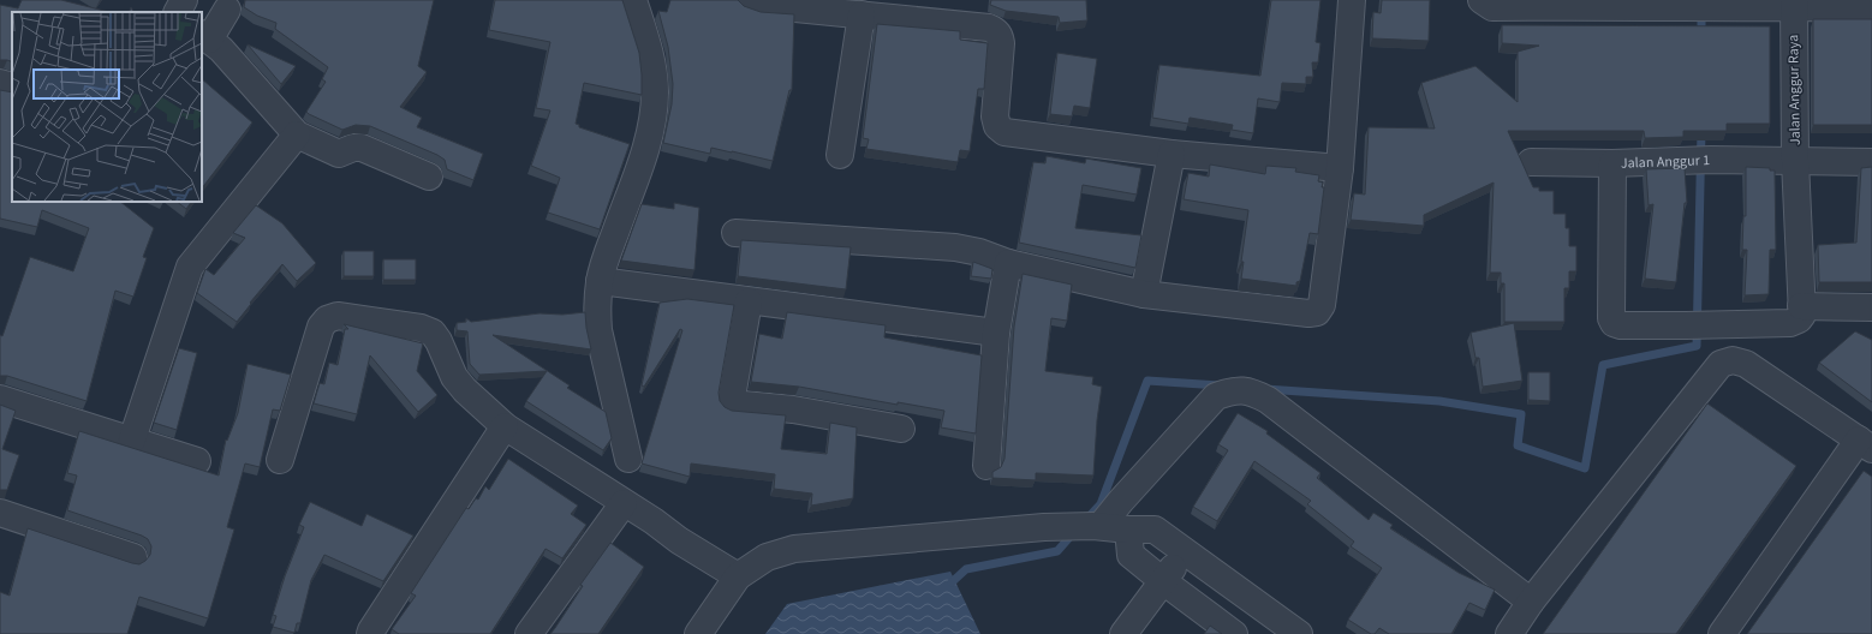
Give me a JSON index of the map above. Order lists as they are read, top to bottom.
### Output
{
  "streets": {
    "street": ["Jalan Anggur Raya", "Jalan Anggur 1"]
  },
  "crossings": [
    ["Jalan Anggur Raya", "Jalan Anggur 1"]
  ]
}
